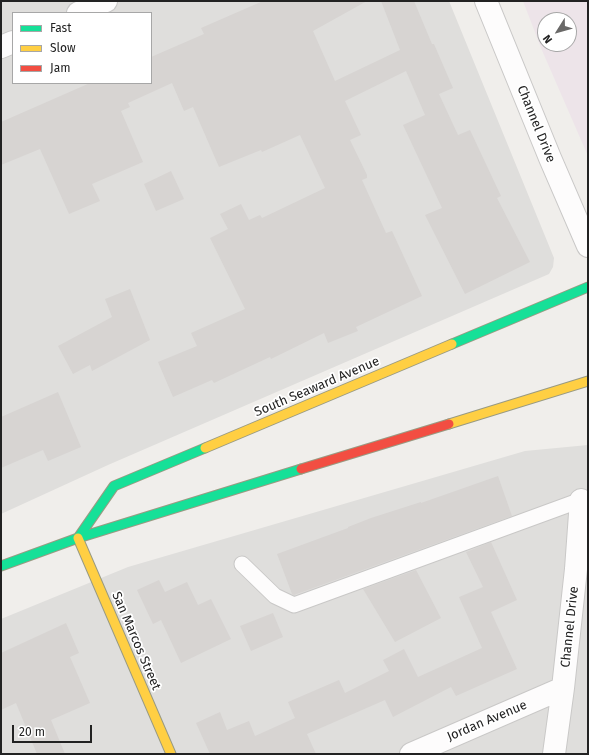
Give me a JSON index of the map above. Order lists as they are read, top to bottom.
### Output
{
  "streets": {
    "street": [
      "Channel Drive",
      "South Seaward Avenue",
      "San Marcos Street",
      "Jordan Avenue"
    ]
  },
  "crossings": [
    ["Channel Drive", "Jordan Avenue"],
    ["South Seaward Avenue", "San Marcos Street"]
  ],
  "legend": ["Fast", "Slow", "Jam"],
  "scale_bar": "20 m",
  "north": "bottom left"
}
